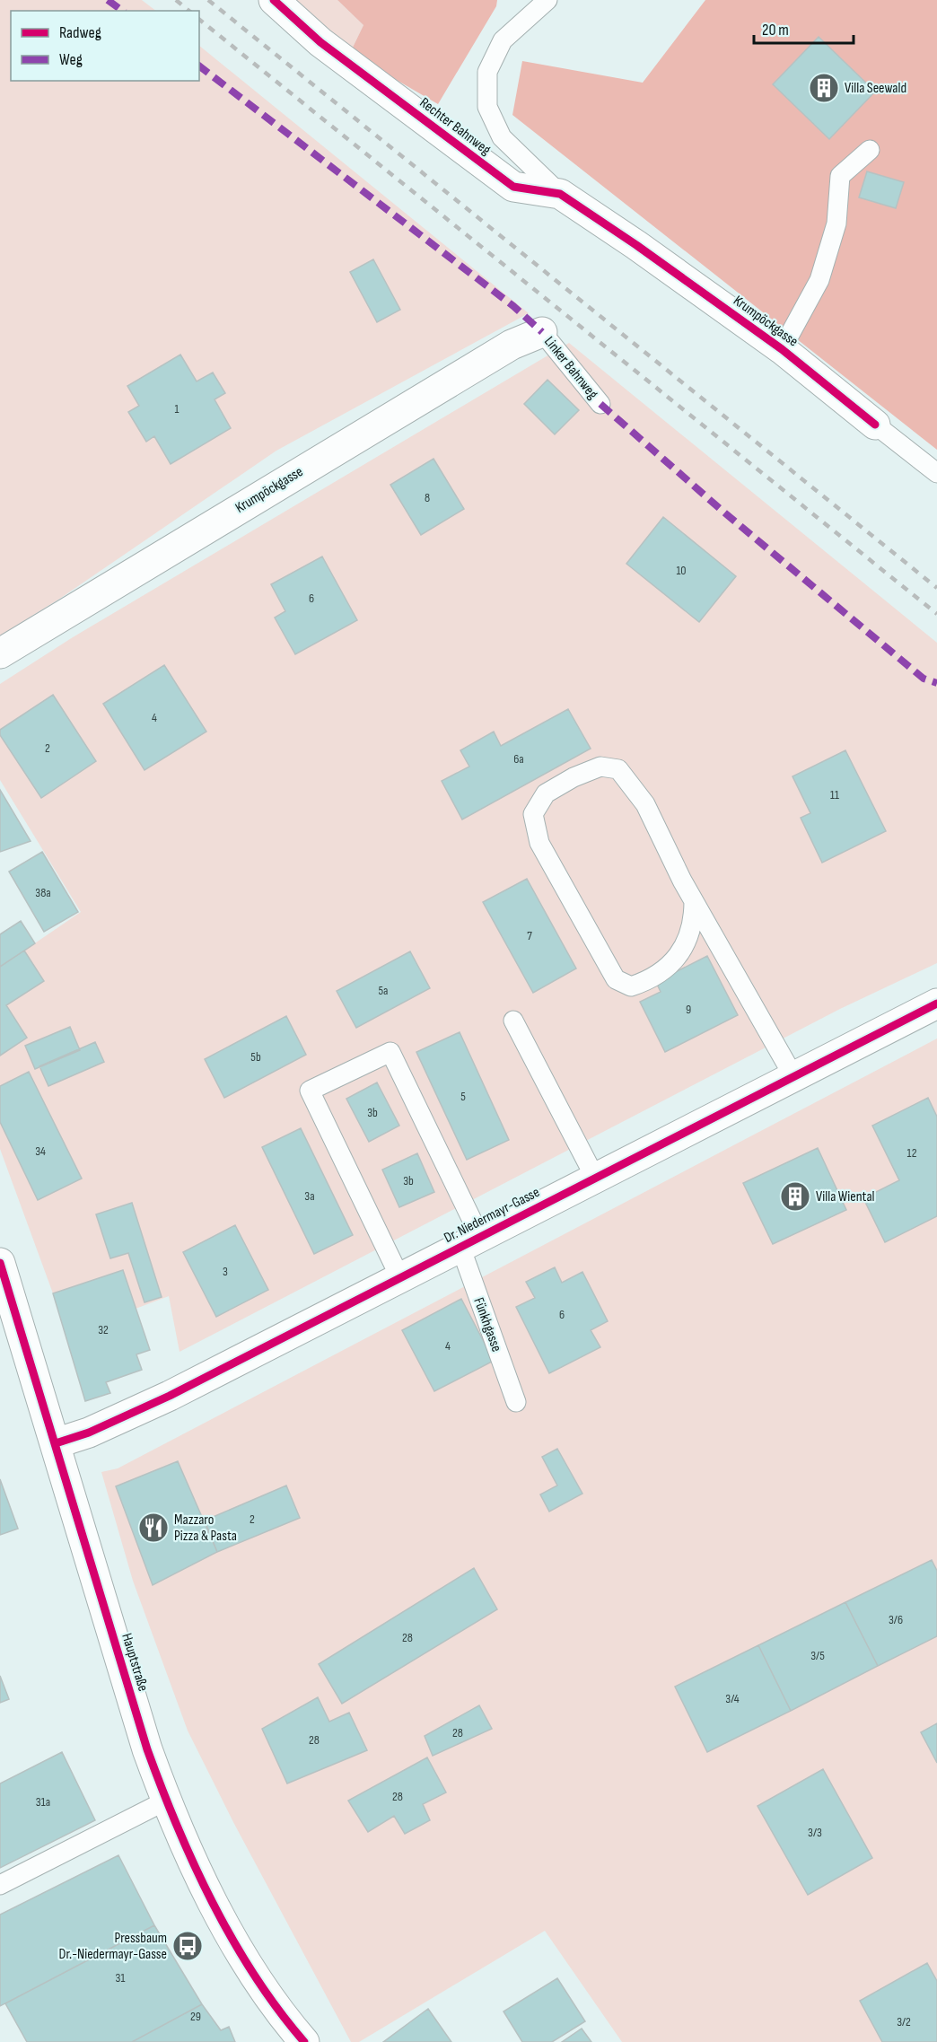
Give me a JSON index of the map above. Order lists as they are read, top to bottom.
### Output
{
  "streets": {
    "street": [
      "Rechter Bahnweg",
      "Krumpöckgasse",
      "Dr. Niedermayr-Gasse",
      "Hauptstraße"
    ],
    "lane": ["Linker Bahnweg", "Fünkhgasse"]
  },
  "crossings": [
    ["Rechter Bahnweg", "Krumpöckgasse"],
    ["Krumpöckgasse", "Linker Bahnweg"],
    ["Dr. Niedermayr-Gasse", "Fünkhgasse"],
    ["Dr. Niedermayr-Gasse", "Hauptstraße"]
  ],
  "places": {
    "building": ["Villa Seewald", "Villa Wiental"],
    "restaurant": ["Mazzaro Pizza & Pasta"],
    "bus stop": ["Pressbaum Dr.-Niedermayr-Gasse"]
  },
  "house_numbers": [
    "1",
    "8",
    "10",
    "6",
    "4",
    "2",
    "6a",
    "11",
    "38a",
    "7",
    "5a",
    "9",
    "5b",
    "5",
    "3b",
    "34",
    "12",
    "3b",
    "3a",
    "3",
    "6",
    "32",
    "4",
    "2",
    "3/6",
    "28",
    "3/5",
    "3/4",
    "28",
    "28",
    "28",
    "31a",
    "3/3",
    "31",
    "29",
    "3/2"
  ],
  "legend": ["Radweg", "Weg"],
  "scale_bar": "20 m"
}
